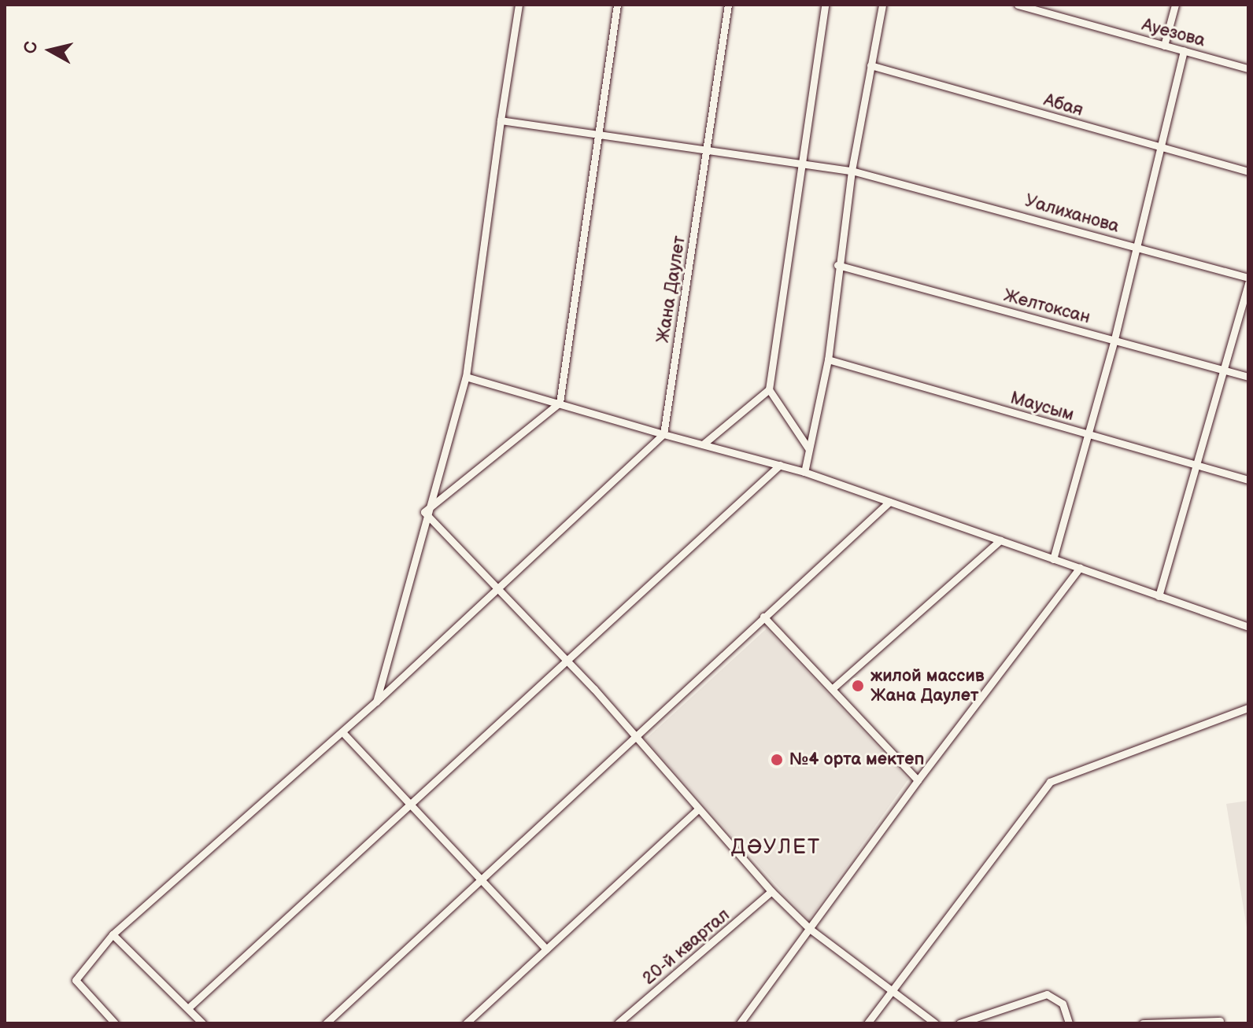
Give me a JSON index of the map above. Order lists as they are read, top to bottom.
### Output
{
  "streets": {
    "street": [
      "Ауезова",
      "Абая",
      "Уалиханова",
      "Жана Даулет",
      "Желтоксан",
      "Маусым",
      "20-й квартал"
    ]
  },
  "crossings": [
    ["Уалиханова", "Жана Даулет"]
  ],
  "districts": ["ДӘУЛЕТ"],
  "places": ["жилой массив Жана Даулет", "№4 орта мектеп"],
  "north": "left"
}
